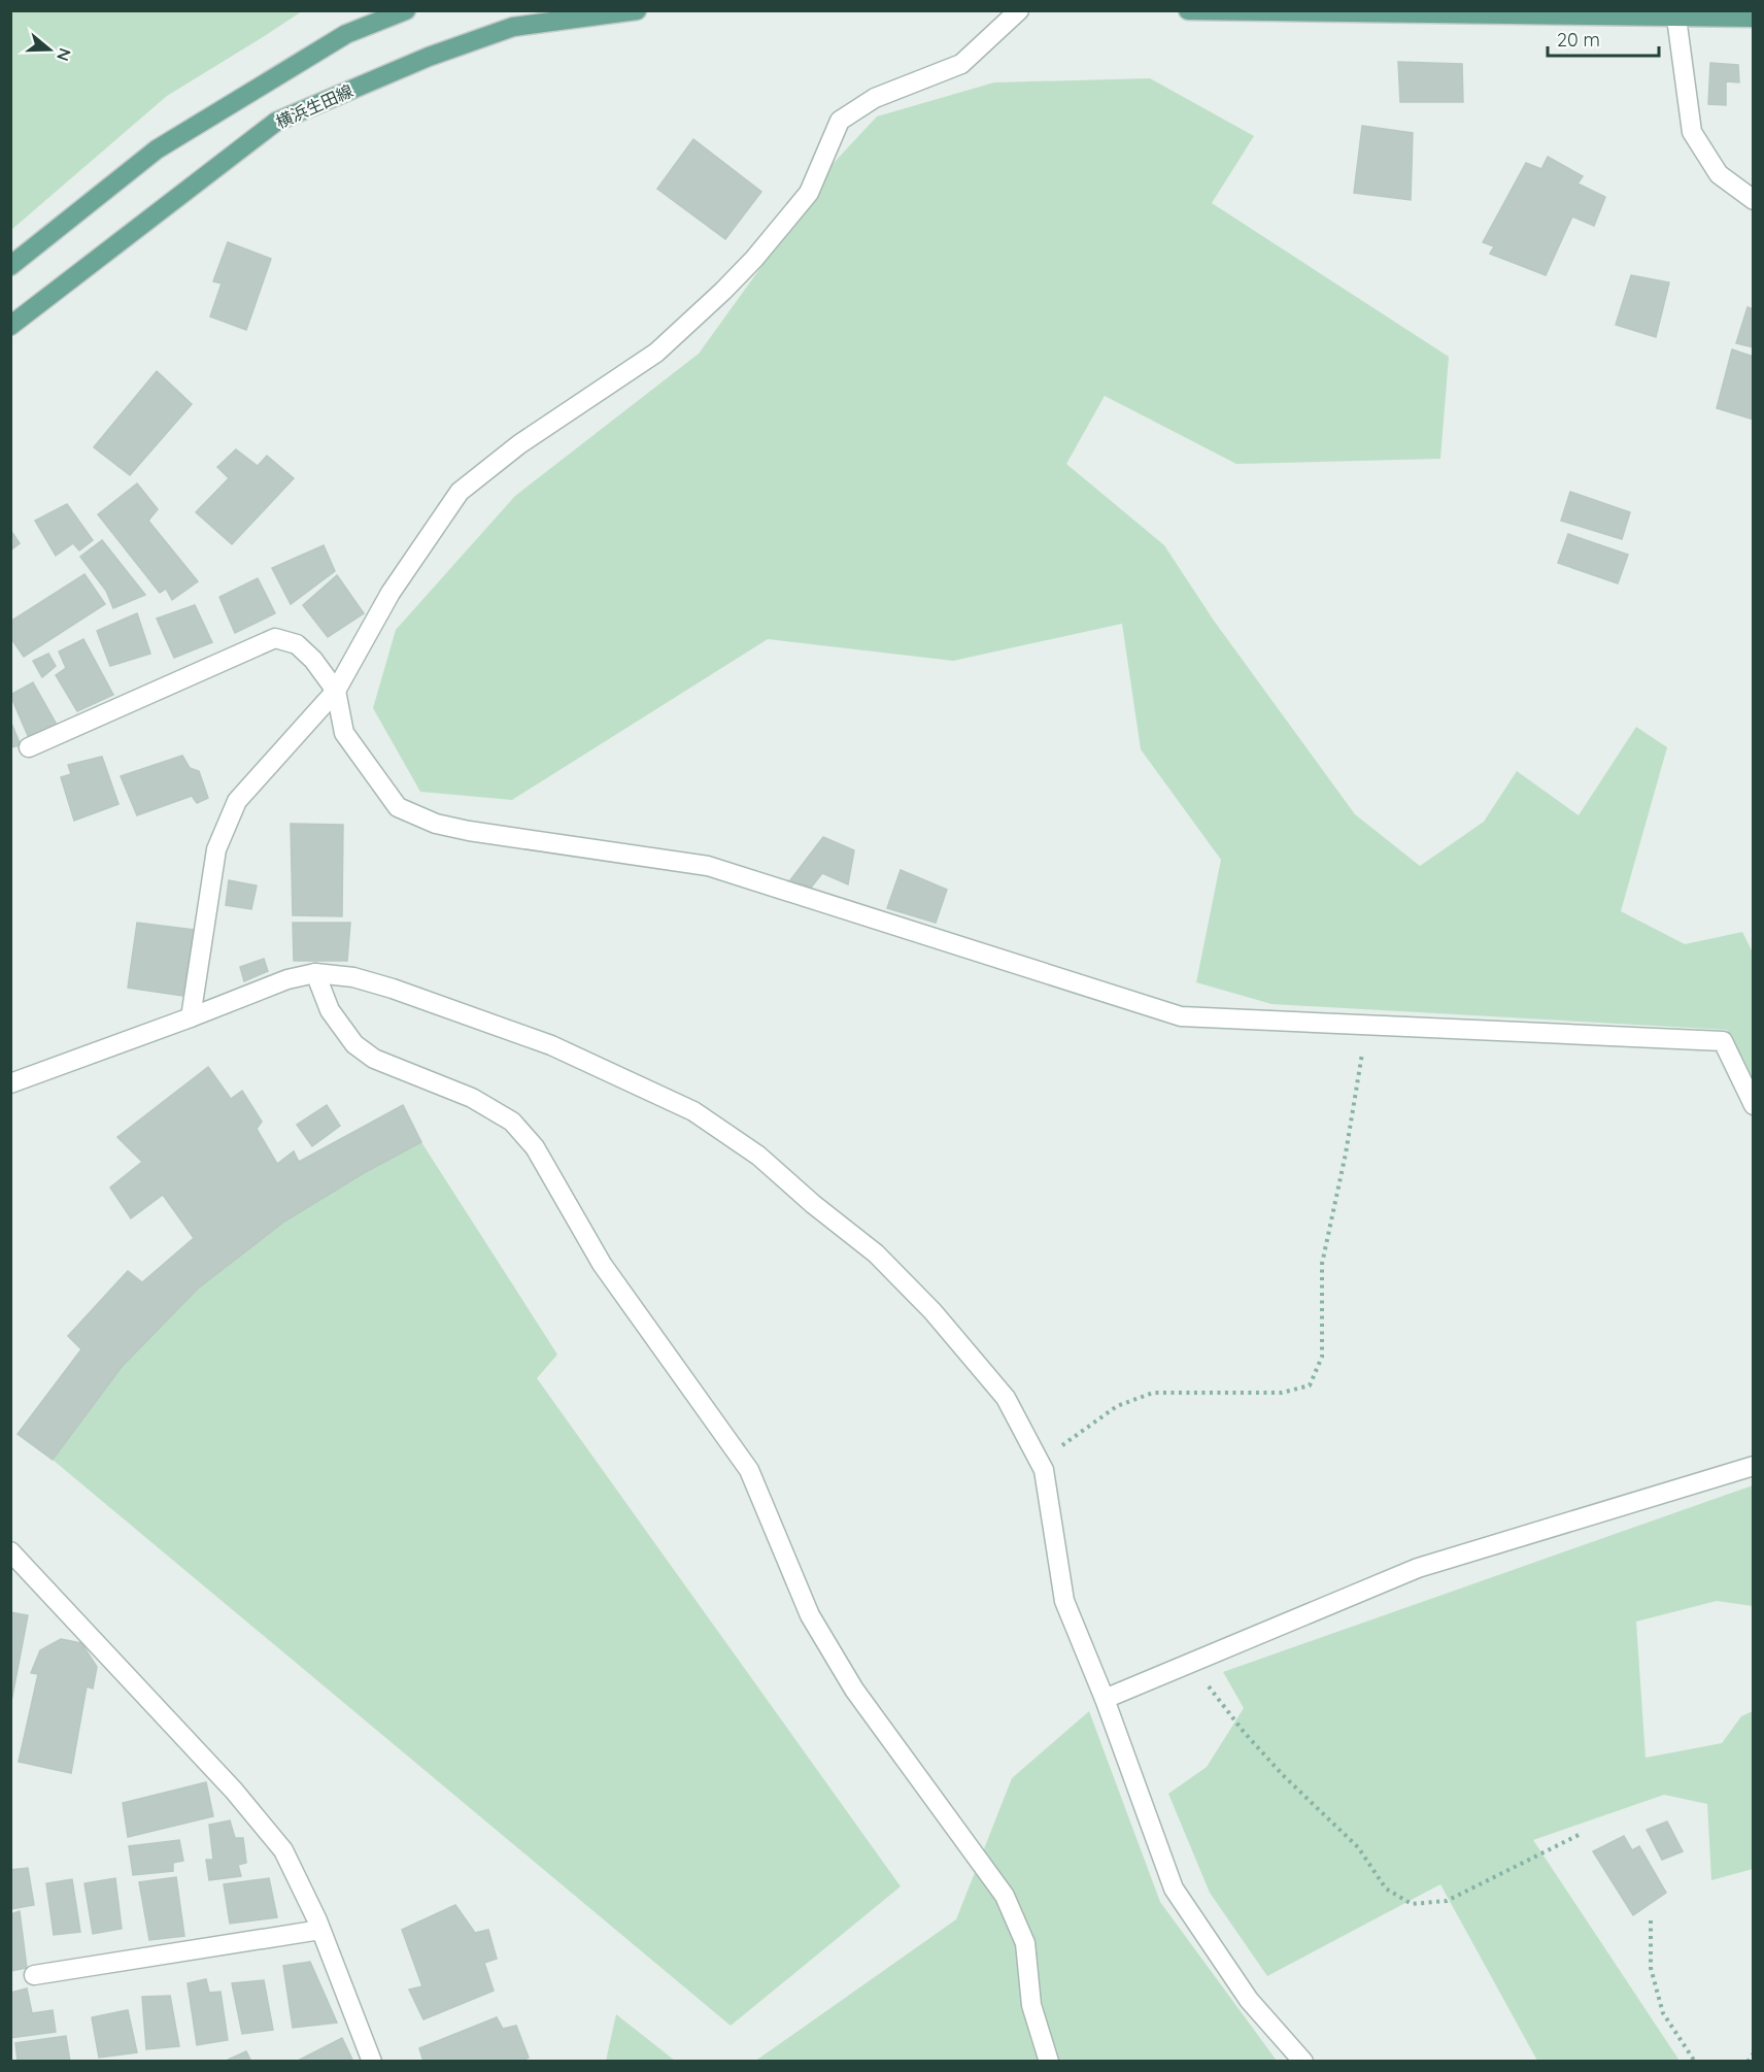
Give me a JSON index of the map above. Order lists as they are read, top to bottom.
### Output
{
  "streets": {
    "main road": ["横浜生田線"]
  },
  "scale_bar": "20 m",
  "north": "right"
}
